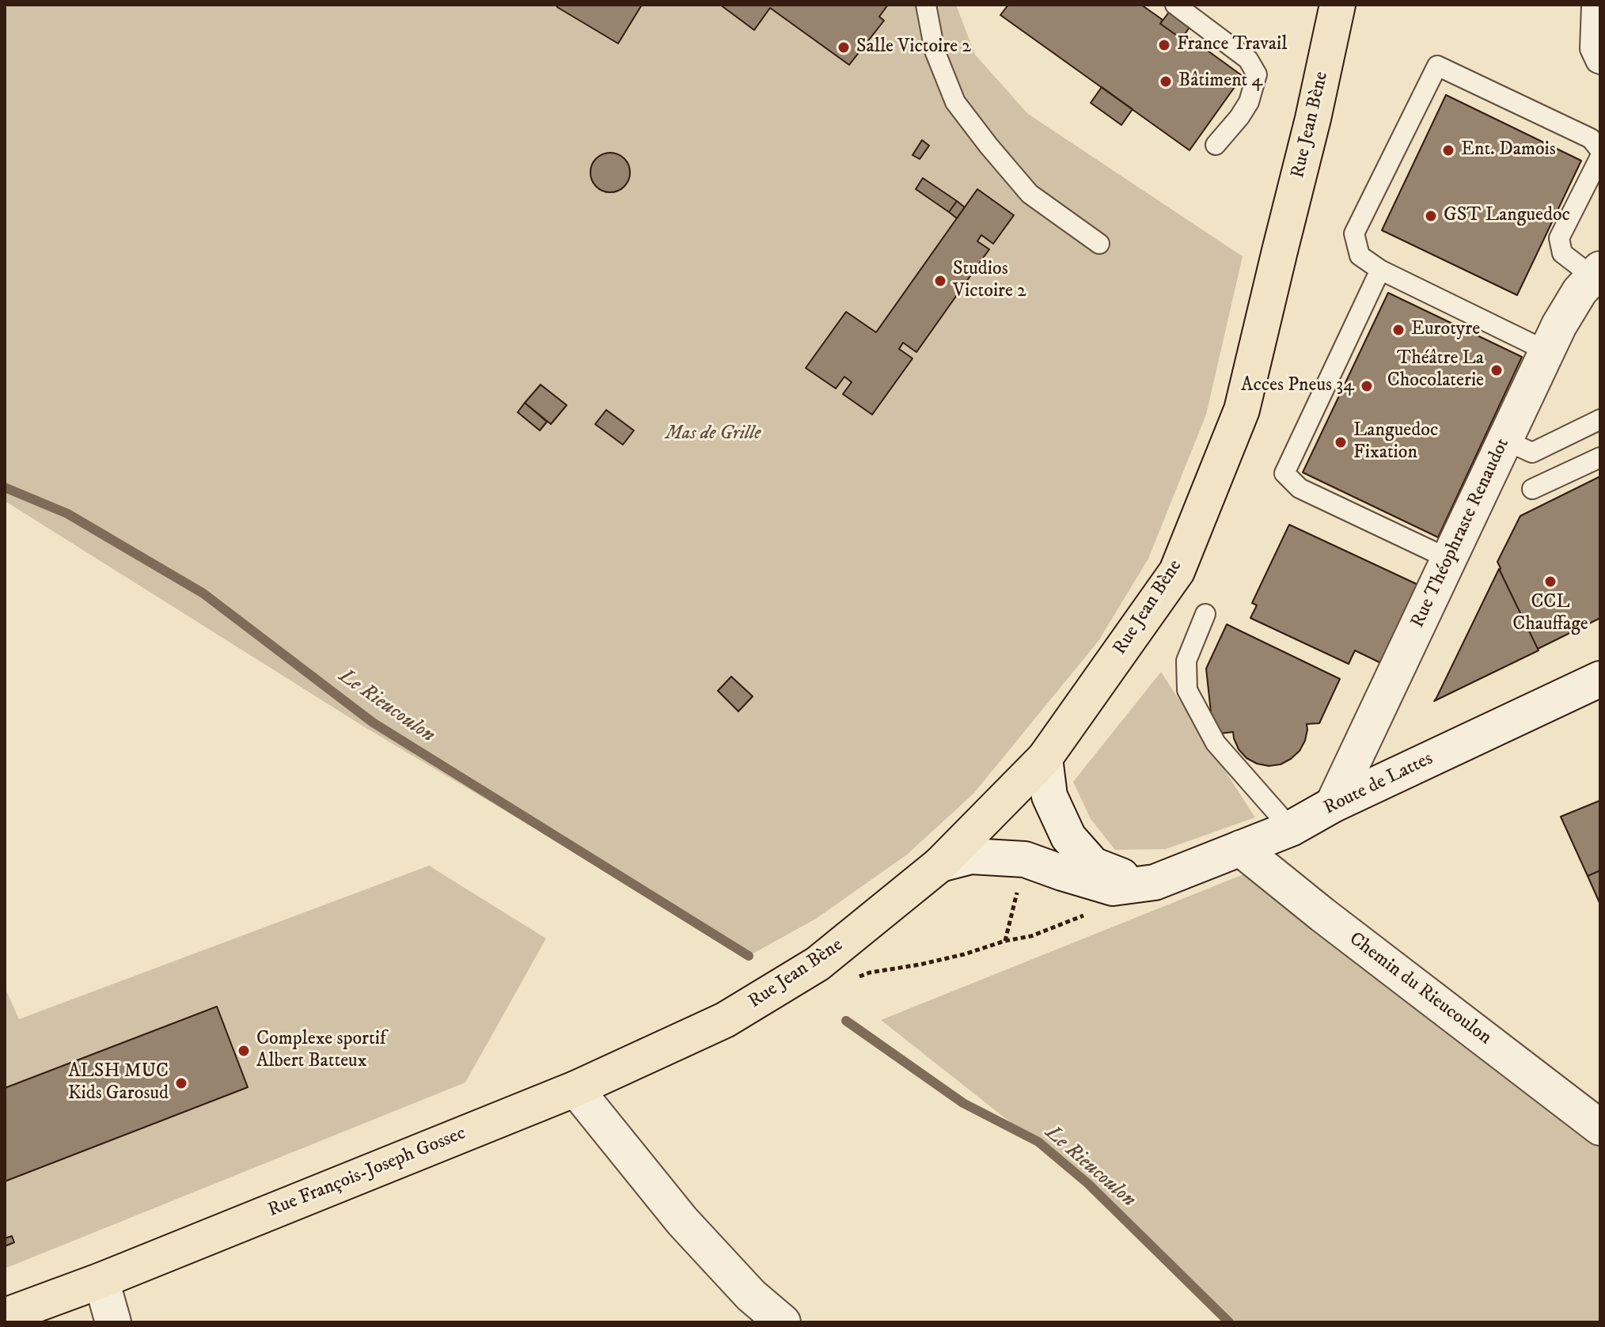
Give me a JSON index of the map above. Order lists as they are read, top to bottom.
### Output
{
  "streets": {
    "main road": ["Rue Jean Bène", "Rue François-Joseph Gossec"],
    "street": ["Rue Théophraste Renaudot", "Route de Lattes", "Chemin du Rieucoulon"]
  },
  "crossings": [
    ["Rue Jean Bène", "Route de Lattes"],
    ["Rue Jean Bène", "Rue François-Joseph Gossec"],
    ["Rue Théophraste Renaudot", "Route de Lattes"],
    ["Route de Lattes", "Chemin du Rieucoulon"]
  ],
  "water": ["Le Rieucoulon"],
  "parks": ["Mas de Grille"],
  "places": [
    "France Travail",
    "Salle Victoire 2",
    "Bâtiment 4",
    "Ent. Damois",
    "GST Languedoc",
    "Studios Victoire 2",
    "Eurotyre",
    "Théâtre La Chocolaterie",
    "Acces Pneus 34",
    "Languedoc Fixation",
    "CCL Chauffage",
    "Complexe sportif Albert Batteux",
    "ALSH MUC Kids Garosud"
  ]
}
